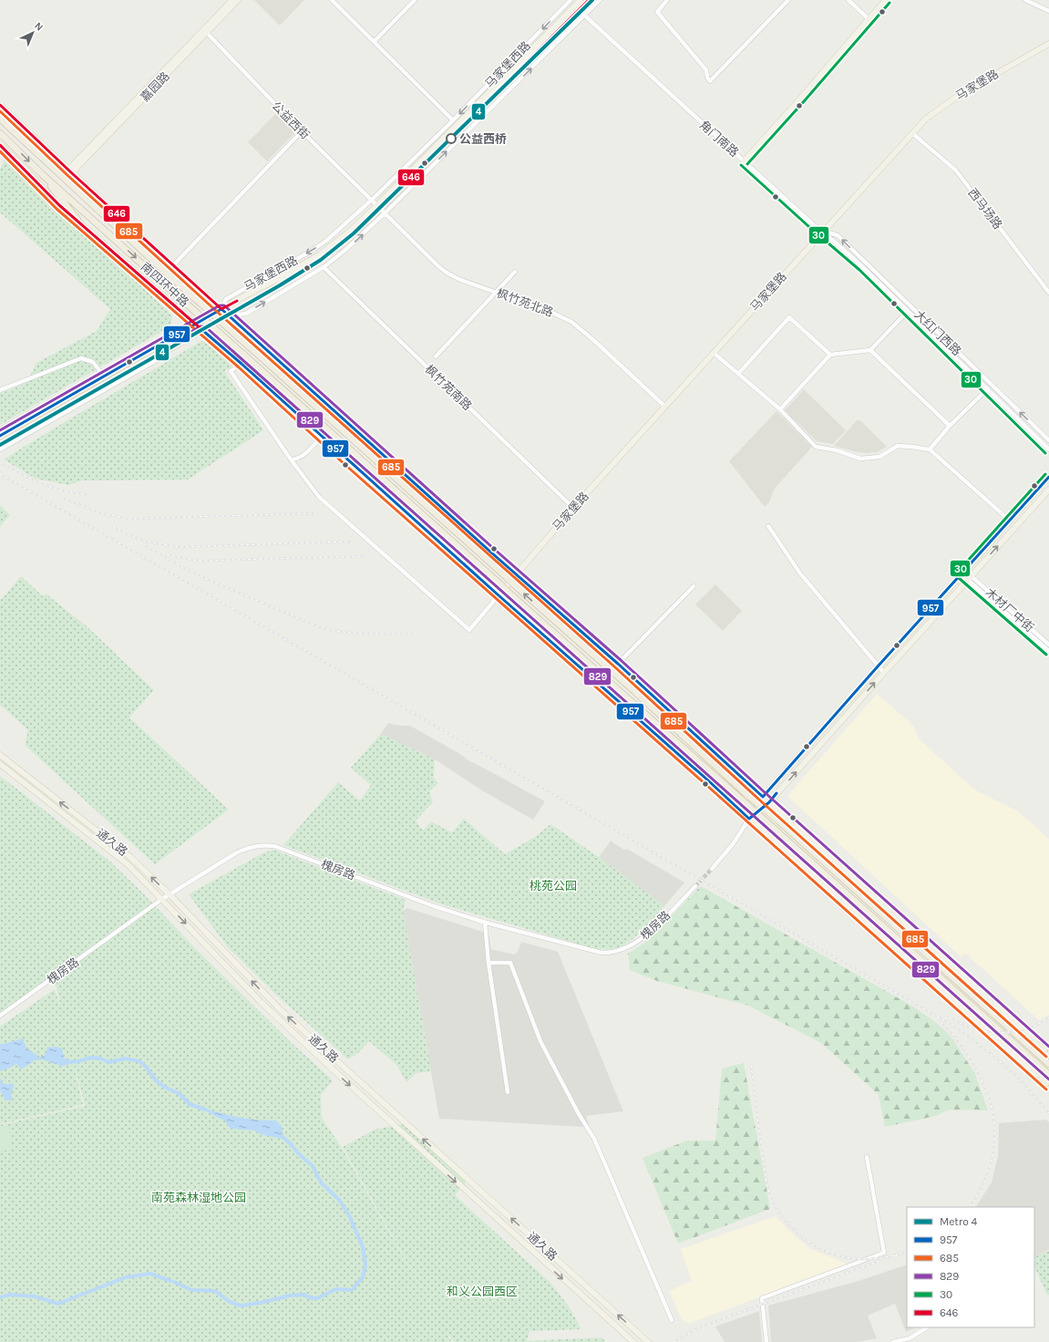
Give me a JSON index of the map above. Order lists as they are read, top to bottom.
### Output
{
  "streets": {
    "highway": ["南四环中路"],
    "main road": [
      "马家堡西路",
      "马家堡路",
      "嘉园路",
      "通久路"
    ],
    "street": [
      "公益西街",
      "角门南路",
      "西马场路",
      "枫竹苑北路",
      "大红门西路",
      "枫竹苑南路",
      "木材厂中街",
      "槐房路"
    ]
  },
  "crossings": [
    ["马家堡西路", "公益西街"],
    ["马家堡西路", "角门南路"],
    ["马家堡西路", "枫竹苑北路"],
    ["马家堡西路", "枫竹苑南路"],
    ["马家堡路", "角门南路"],
    ["马家堡路", "西马场路"],
    ["马家堡路", "枫竹苑北路"],
    ["马家堡路", "大红门西路"],
    ["马家堡路", "枫竹苑南路"],
    ["嘉园路", "公益西街"],
    ["公益西街", "枫竹苑北路"],
    ["角门南路", "大红门西路"],
    ["通久路", "槐房路"]
  ],
  "one_way": ["大红门西路"],
  "parks": ["桃苑公园", "南苑森林湿地公园", "和义公园西区"],
  "places": ["公益西桥"],
  "lines": [
    "metro line 4",
    "transit line 646",
    "transit line 30",
    "transit line 685",
    "transit line 829",
    "transit line 957"
  ],
  "legend": [
    "Metro 4",
    "957",
    "685",
    "829",
    "30",
    "646"
  ],
  "north": "top right"
}
